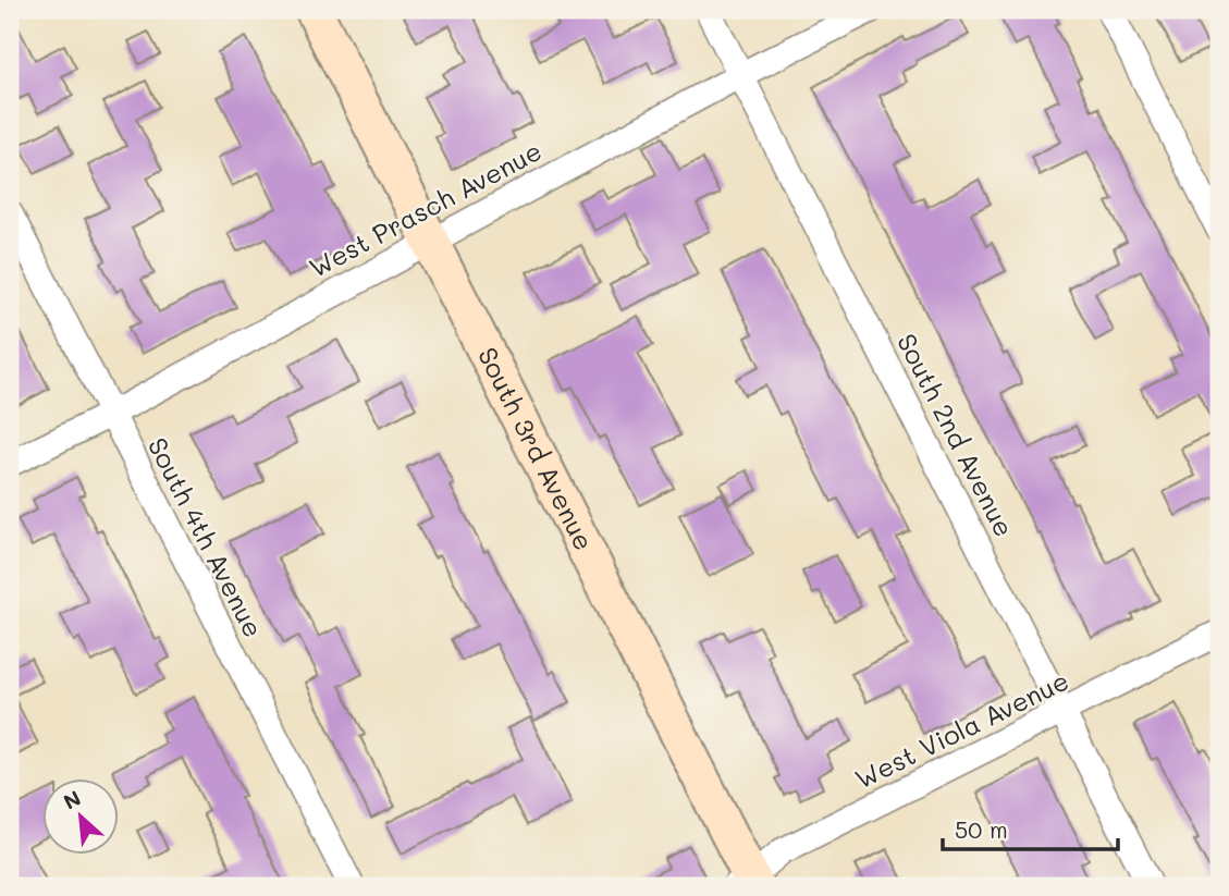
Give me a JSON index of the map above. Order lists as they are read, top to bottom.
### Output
{
  "streets": {
    "street": [
      "West Prasch Avenue",
      "South 2nd Avenue",
      "South 3rd Avenue",
      "South 4th Avenue",
      "West Viola Avenue"
    ]
  },
  "crossings": [
    ["West Prasch Avenue", "South 2nd Avenue"],
    ["West Prasch Avenue", "South 3rd Avenue"],
    ["West Prasch Avenue", "South 4th Avenue"],
    ["South 2nd Avenue", "West Viola Avenue"],
    ["South 3rd Avenue", "West Viola Avenue"]
  ],
  "scale_bar": "50 m",
  "north": "top left"
}
